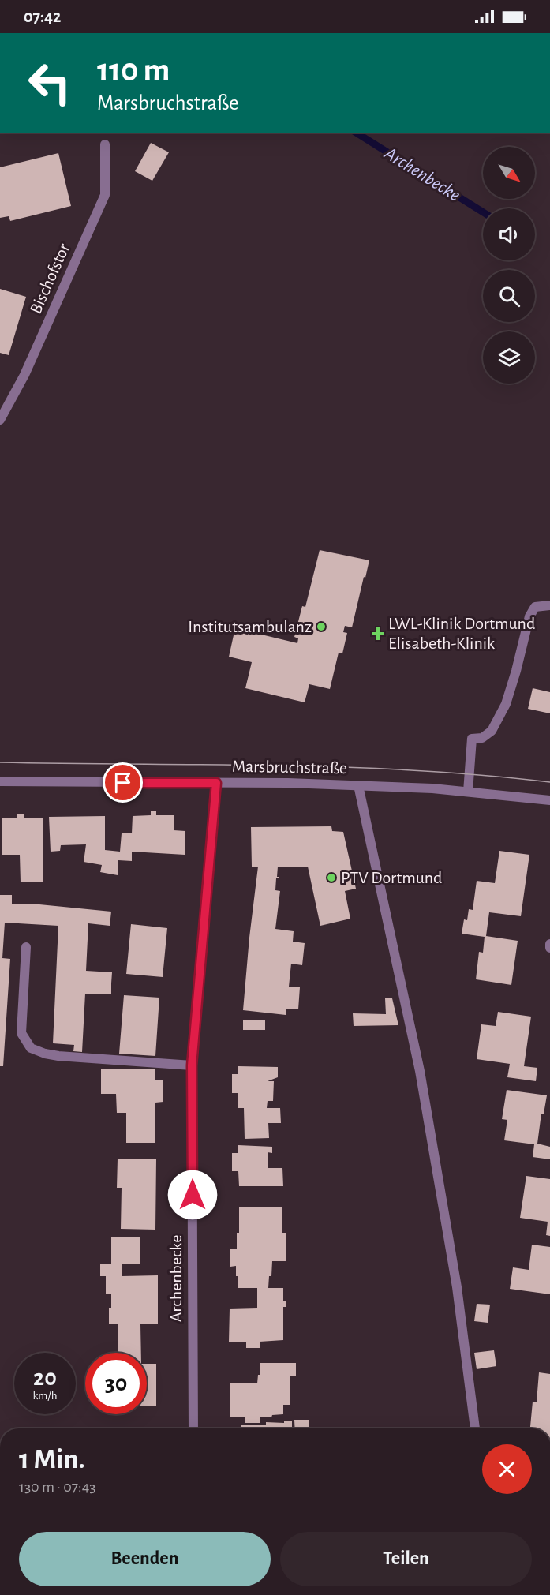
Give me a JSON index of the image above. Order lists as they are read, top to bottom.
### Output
{
  "streets": {
    "street": ["Bischofstor", "Marsbruchstraße", "Archenbecke"]
  },
  "crossings": [
    ["Marsbruchstraße", "Archenbecke"]
  ],
  "water": ["Archenbecke"],
  "places": {
    "other": ["Institutsambulanz", "PTV Dortmund"],
    "health": ["LWL-Klinik Dortmund Elisabeth-Klinik"]
  },
  "north": "bottom right",
  "page": {
    "status": "07:42",
    "turn": ["110 m", "Marsbruchstraße"],
    "speed": "20 km/h",
    "limit": "30",
    "heading": ["1 Min.", "130 m · 07:43"],
    "buttons": ["Beenden", "Teilen"]
  }
}
